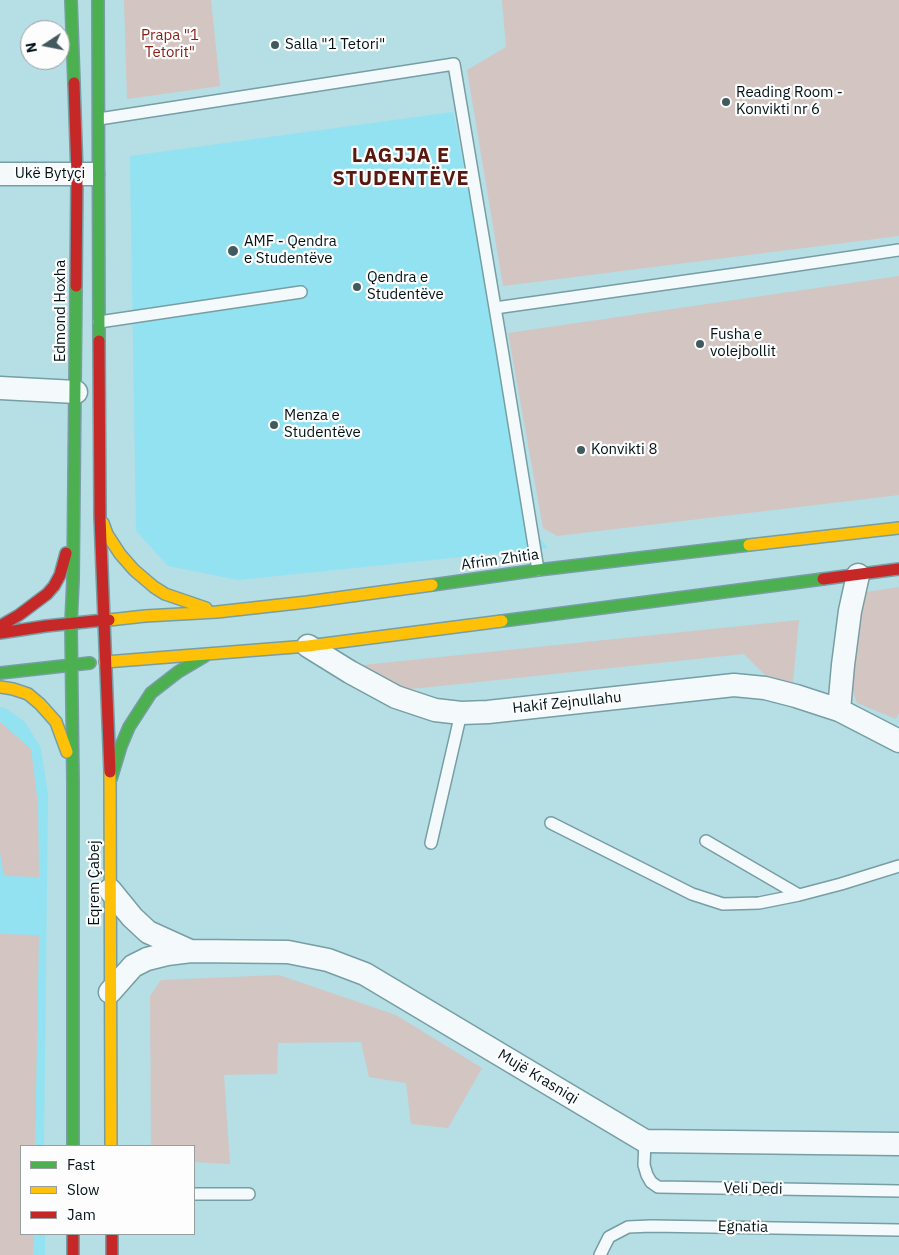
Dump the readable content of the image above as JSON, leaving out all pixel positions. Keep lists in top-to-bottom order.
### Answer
{
  "streets": {
    "main road": ["Edmond Hoxha", "Afrim Zhitia", "Eqrem Çabej"],
    "street": ["Ukë Bytyçi", "Hakif Zejnullahu", "Mujë Krasniqi"],
    "lane": ["Veli Dedi", "Egnatia"]
  },
  "crossings": [
    ["Ukë Bytyçi", "Edmond Hoxha"],
    ["Edmond Hoxha", "Afrim Zhitia"],
    ["Edmond Hoxha", "Eqrem Çabej"],
    ["Afrim Zhitia", "Eqrem Çabej"],
    ["Eqrem Çabej", "Mujë Krasniqi"],
    ["Mujë Krasniqi", "Veli Dedi"]
  ],
  "districts": ["LAGJJA E STUDENTËVE"],
  "parks": ["Prapa \"1 Tetorit\""],
  "places": [
    "Salla \"1 Tetori\"",
    "Reading Room - Konvikti nr 6",
    "AMF - Qendra e Studentëve",
    "Qendra e Studentëve",
    "Fusha e volejbollit",
    "Menza e Studentëve",
    "Konvikti 8"
  ],
  "legend": ["Fast", "Slow", "Jam"],
  "north": "left"
}
